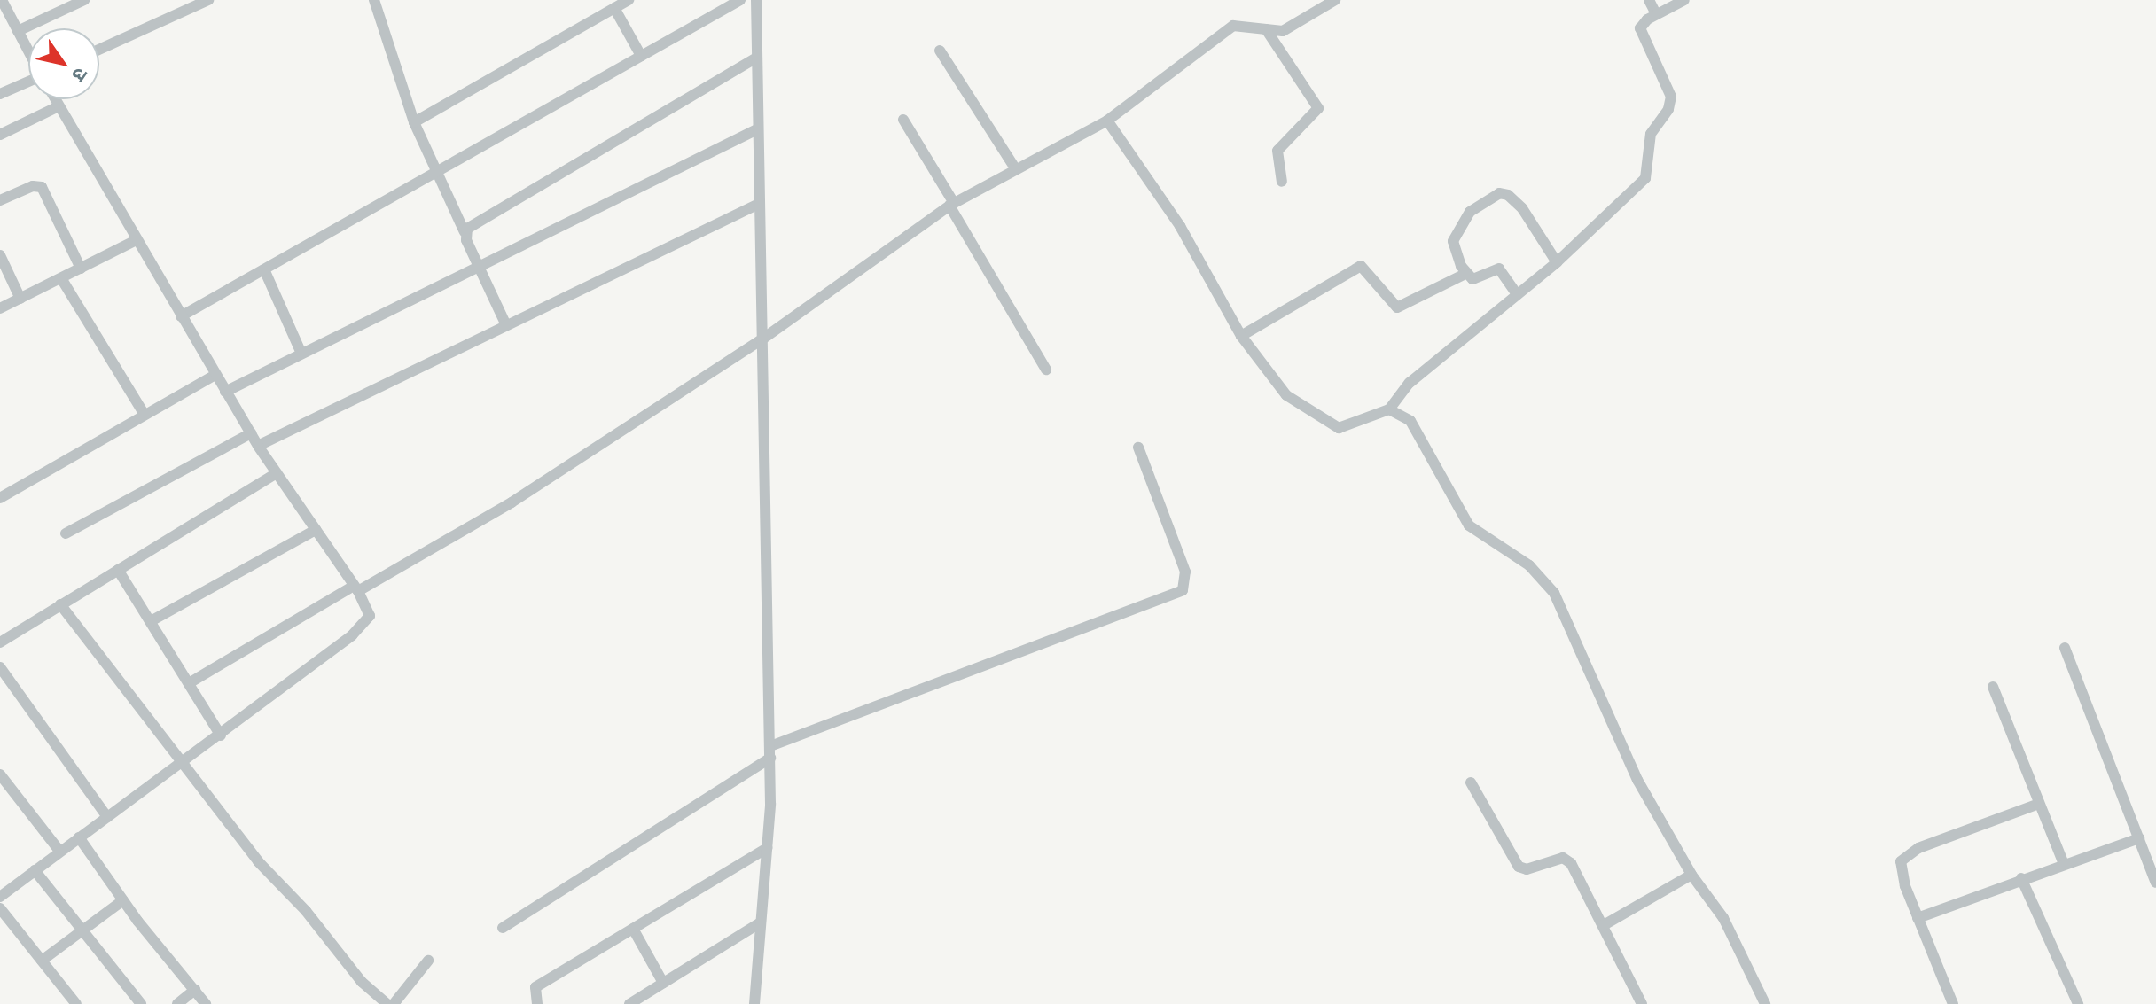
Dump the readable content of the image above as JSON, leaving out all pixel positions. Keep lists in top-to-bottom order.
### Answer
{
  "north": "bottom right"
}
